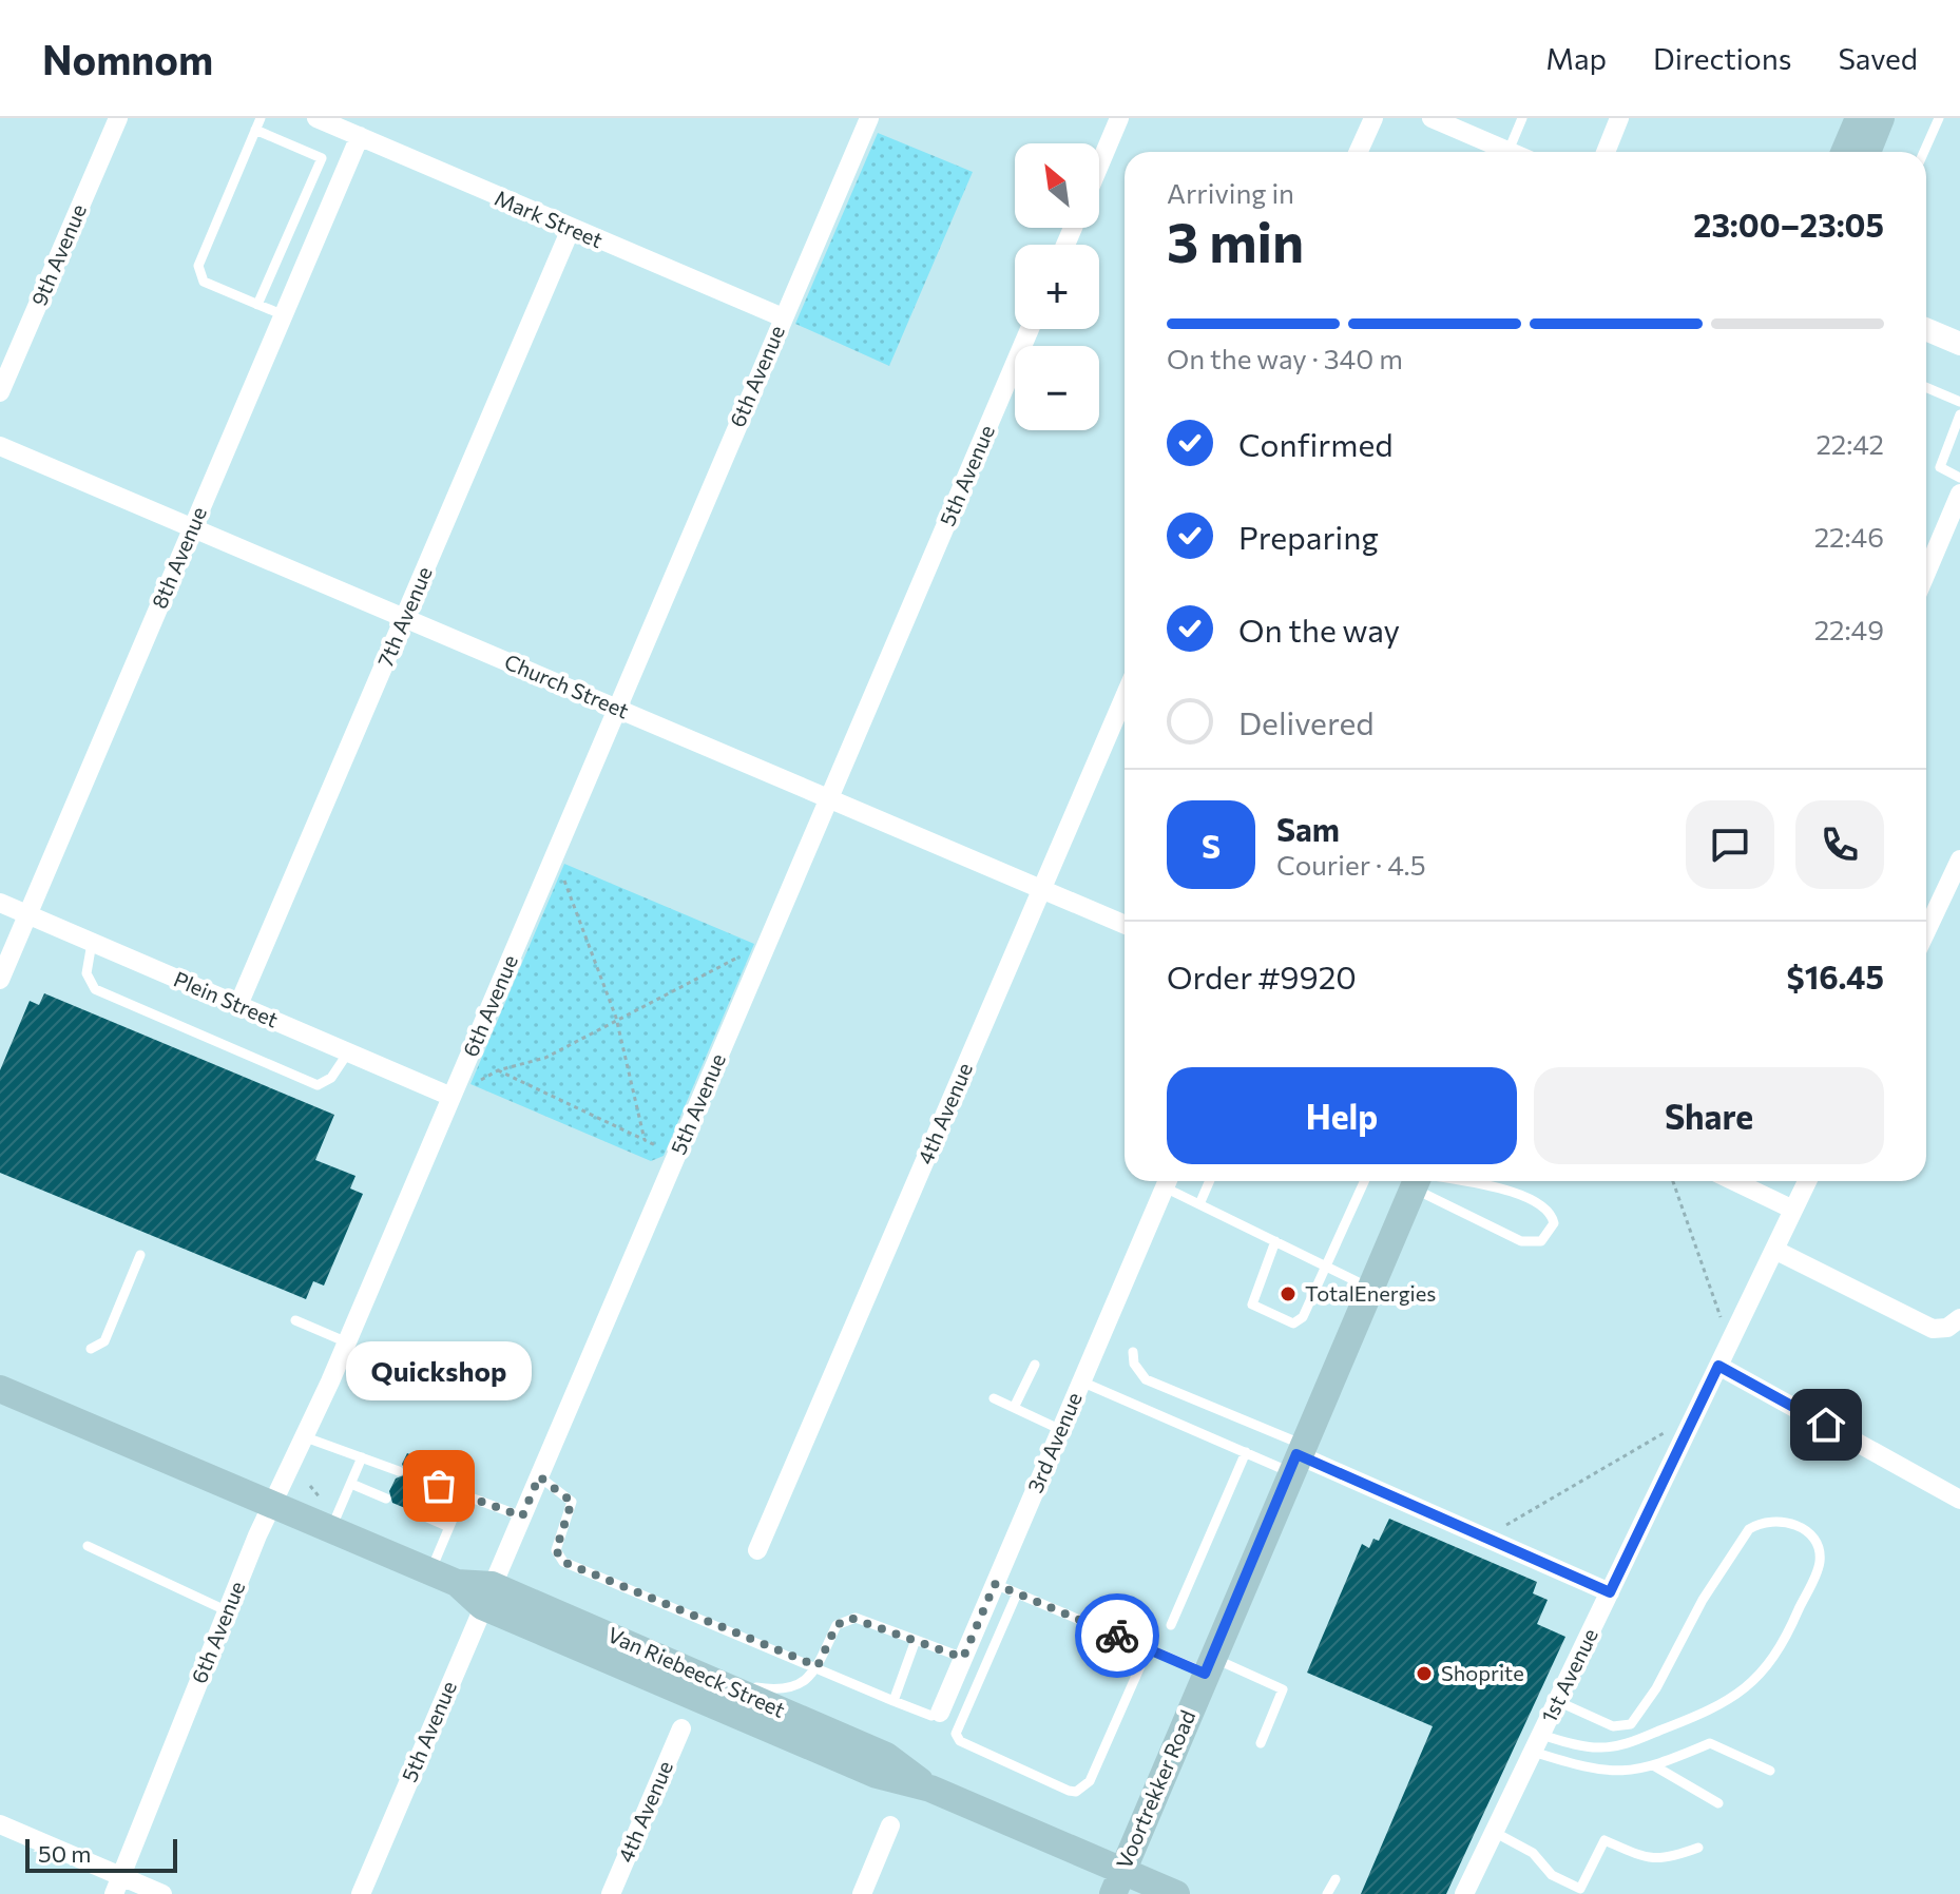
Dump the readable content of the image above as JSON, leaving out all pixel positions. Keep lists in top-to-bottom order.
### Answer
{
  "streets": {
    "main road": ["Van Riebeeck Street", "Voortrekker Road"],
    "street": [
      "Mark Street",
      "9th Avenue",
      "6th Avenue",
      "5th Avenue",
      "8th Avenue",
      "7th Avenue",
      "Church Street",
      "Plein Street",
      "4th Avenue",
      "3rd Avenue",
      "1st Avenue"
    ]
  },
  "crossings": [
    ["Mark Street", "6th Avenue"],
    ["Mark Street", "8th Avenue"],
    ["Mark Street", "7th Avenue"],
    ["6th Avenue", "Church Street"],
    ["6th Avenue", "Plein Street"],
    ["6th Avenue", "Van Riebeeck Street"],
    ["5th Avenue", "Church Street"],
    ["5th Avenue", "Van Riebeeck Street"],
    ["8th Avenue", "Church Street"],
    ["8th Avenue", "Plein Street"],
    ["7th Avenue", "Church Street"],
    ["7th Avenue", "Plein Street"],
    ["Church Street", "4th Avenue"],
    ["Van Riebeeck Street", "Voortrekker Road"]
  ],
  "places": ["TotalEnergies", "Quickshop", "Shoprite"],
  "scale_bar": "50 m",
  "north": "top left",
  "page": {
    "header": "Nomnom",
    "nav": ["Map", "Directions", "Saved"],
    "map_buttons": ["+", "−"],
    "heading": ["3 min", "Arriving in", "23:00–23:05"],
    "panel": [
      "Sam",
      "Courier · 4.5",
      "Order #9920",
      "$16.45"
    ],
    "bar": "On the way · 340 m",
    "list": [
      ["Confirmed", "22:42"],
      ["Preparing", "22:46"],
      ["On the way", "22:49"],
      "Delivered"
    ],
    "round": "S",
    "buttons": ["Help", "Share"],
    "bubble": "Quickshop",
    "scale": "50 m"
  }
}
